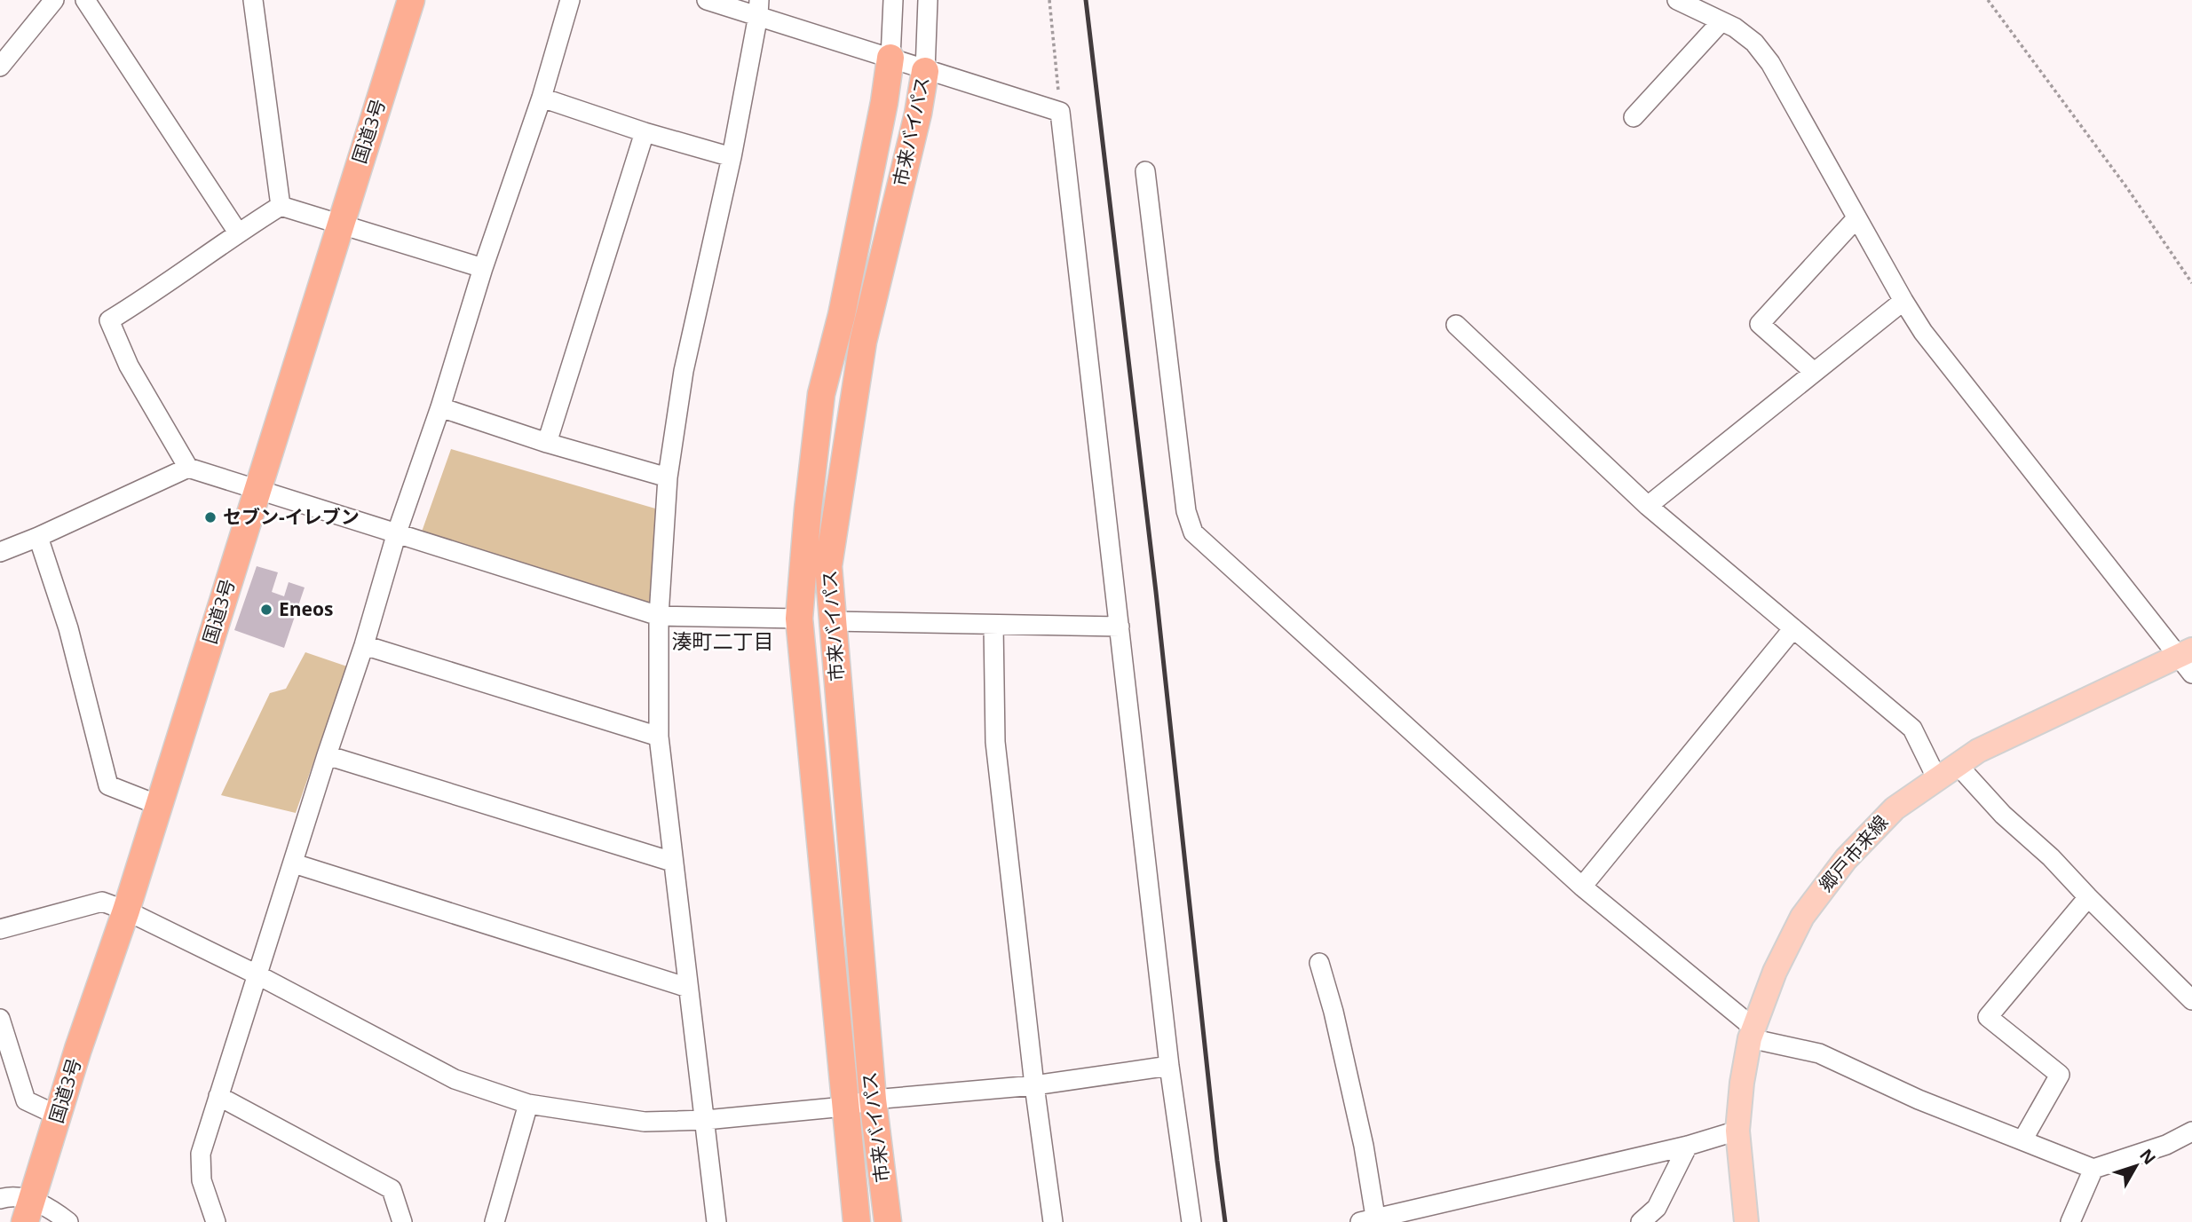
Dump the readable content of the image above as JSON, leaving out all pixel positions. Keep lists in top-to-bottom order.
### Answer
{
  "streets": {
    "highway": ["国道3号", "市来バイパス"],
    "main road": ["郷戸市来線"]
  },
  "districts": ["湊町二丁目"],
  "places": ["セブン-イレブン", "Eneos"],
  "north": "top right"
}
